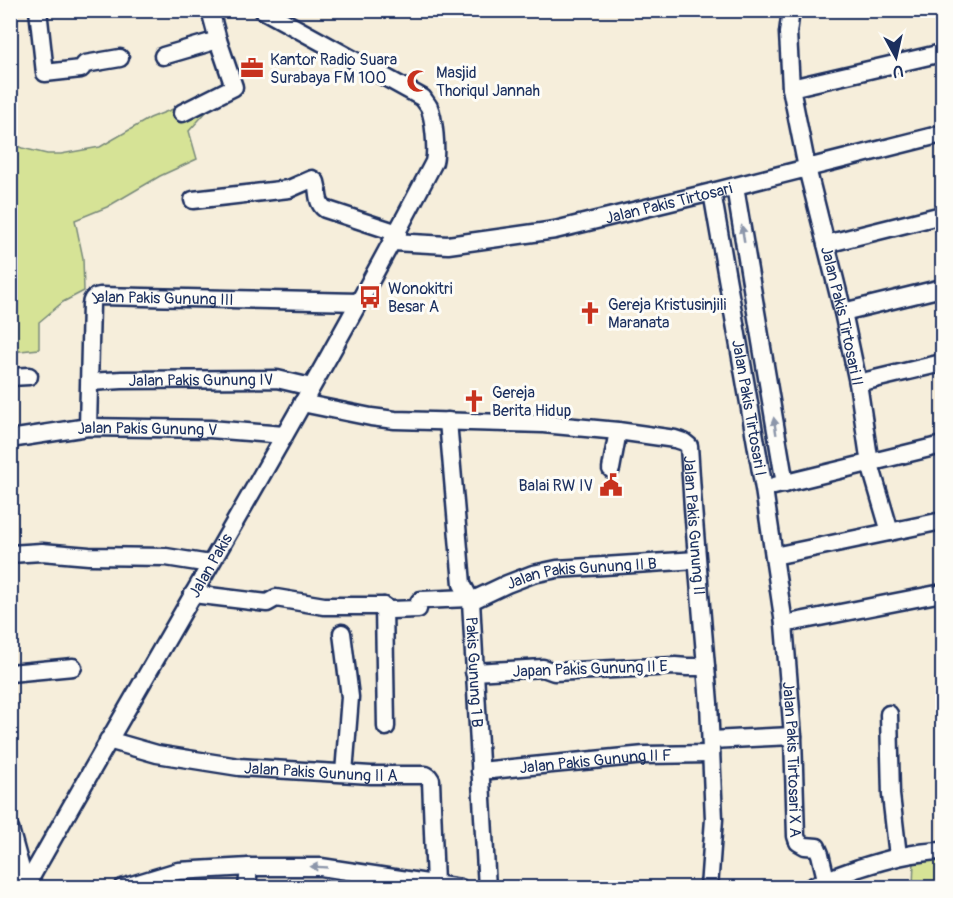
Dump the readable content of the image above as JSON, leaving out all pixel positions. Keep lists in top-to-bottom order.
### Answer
{
  "streets": {
    "street": [
      "Jalan Pakis Tirtosari",
      "Jalan Pakis Gunung III",
      "Jalan Pakis Tirtosari II",
      "Jalan Pakis Gunung IV",
      "Jalan Pakis Tirtosari I",
      "Jalan Pakis Gunung V",
      "Jalan Pakis Gunung II",
      "Jalan Pakis",
      "Jalan Pakis Gunung II B",
      "Japan Pakis Gunung II E",
      "Pakis Gunung 1 B",
      "Jalan Pakis Tirtosari X A",
      "Jalan Pakis Gunung II F",
      "Jalan Pakis Gunung II A"
    ]
  },
  "crossings": [
    ["Jalan Pakis Tirtosari", "Jalan Pakis Tirtosari II"],
    ["Jalan Pakis Tirtosari", "Jalan Pakis Tirtosari I"],
    ["Jalan Pakis Tirtosari", "Jalan Pakis"],
    ["Jalan Pakis Gunung III", "Jalan Pakis Gunung IV"],
    ["Jalan Pakis Gunung III", "Jalan Pakis Gunung V"],
    ["Jalan Pakis Gunung III", "Jalan Pakis"],
    ["Jalan Pakis Gunung IV", "Jalan Pakis"],
    ["Jalan Pakis Tirtosari I", "Jalan Pakis Tirtosari X A"],
    ["Jalan Pakis Gunung V", "Jalan Pakis"],
    ["Jalan Pakis Gunung II", "Jalan Pakis"],
    ["Jalan Pakis Gunung II", "Jalan Pakis Gunung II B"],
    ["Jalan Pakis Gunung II", "Japan Pakis Gunung II E"],
    ["Jalan Pakis Gunung II", "Pakis Gunung 1 B"],
    ["Jalan Pakis Gunung II", "Jalan Pakis Gunung II F"],
    ["Jalan Pakis", "Jalan Pakis Gunung II A"],
    ["Jalan Pakis Gunung II B", "Pakis Gunung 1 B"],
    ["Japan Pakis Gunung II E", "Pakis Gunung 1 B"],
    ["Pakis Gunung 1 B", "Jalan Pakis Gunung II F"],
    ["Jalan Pakis Tirtosari X A", "Jalan Pakis Gunung II F"]
  ],
  "places": {
    "office": ["Kantor Radio Suara Surabaya FM 100"],
    "mosque": ["Masjid Thoriqul Jannah"],
    "bus stop": ["Wonokitri Besar A"],
    "church": ["Gereja Kristusinjili Maranata", "Gereja Berita Hidup"],
    "public building": ["Balai RW IV"]
  },
  "north": "bottom"
}
